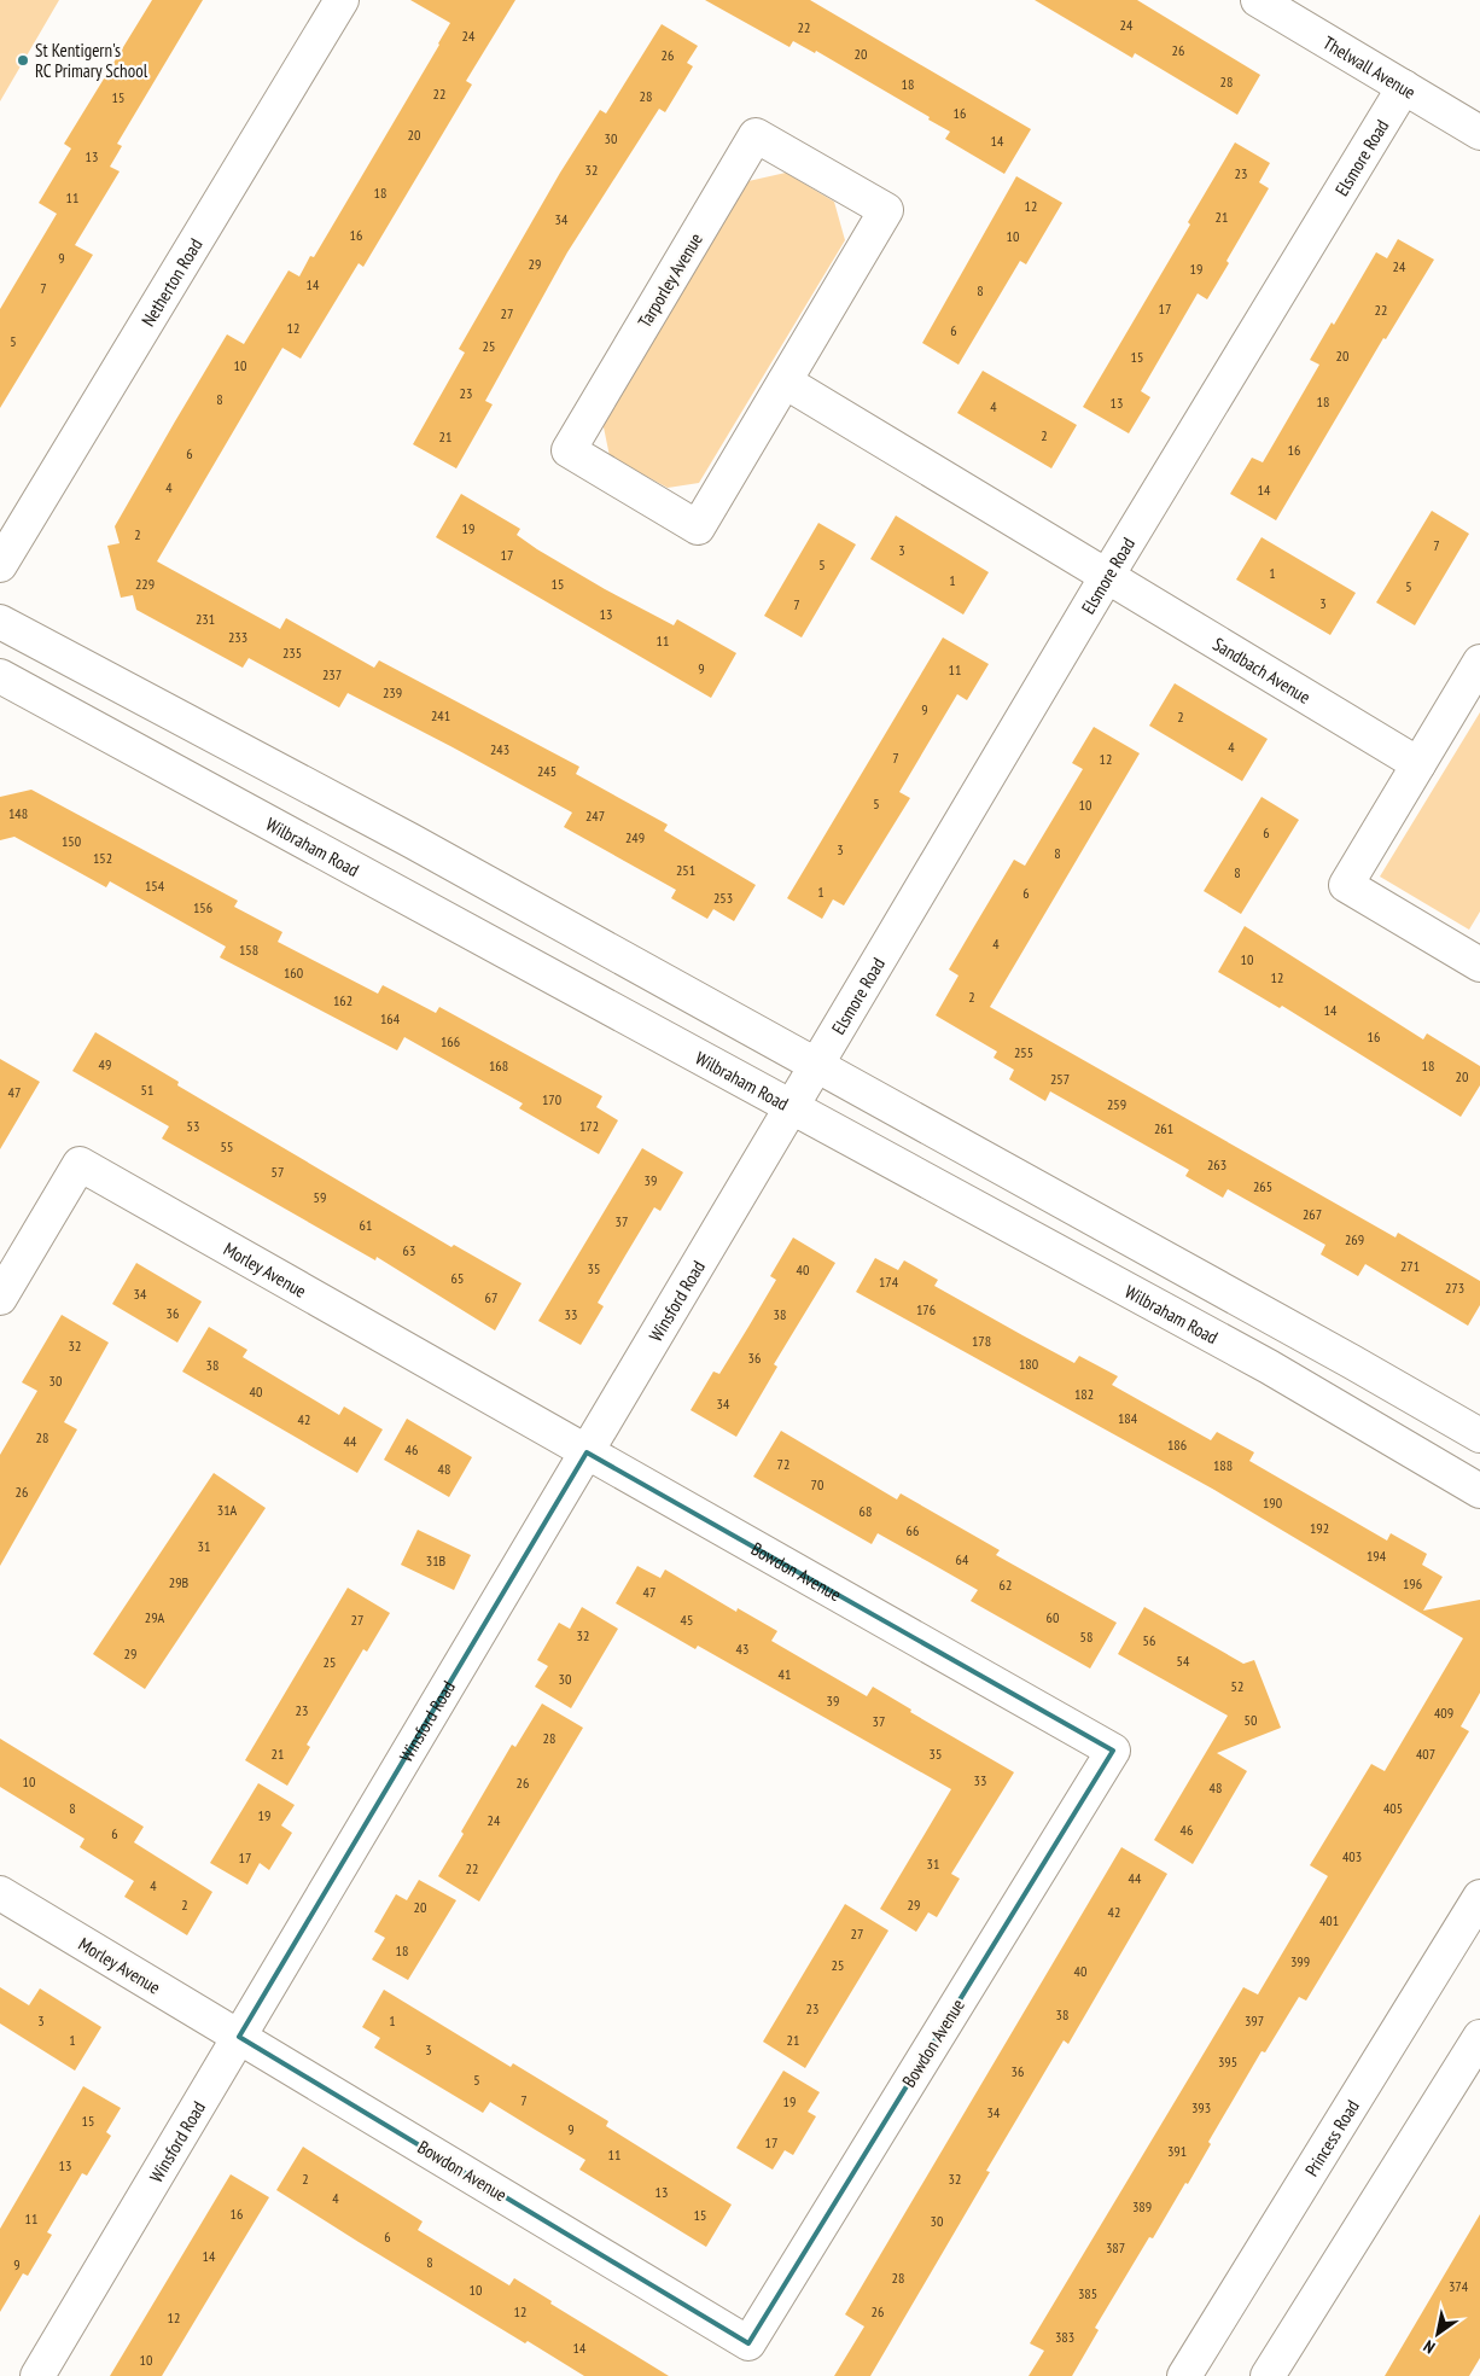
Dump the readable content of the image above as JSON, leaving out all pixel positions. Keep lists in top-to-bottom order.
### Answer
{
  "streets": {
    "main road": [
      "Thelwall Avenue",
      "Elsmore Road",
      "Tarporley Avenue",
      "Netherton Road",
      "Sandbach Avenue",
      "Wilbraham Road",
      "Morley Avenue",
      "Winsford Road",
      "Bowdon Avenue",
      "Princess Road"
    ]
  },
  "crossings": [
    ["Thelwall Avenue", "Elsmore Road"],
    ["Elsmore Road", "Sandbach Avenue"],
    ["Elsmore Road", "Winsford Road"],
    ["Wilbraham Road", "Winsford Road"],
    ["Morley Avenue", "Winsford Road"],
    ["Morley Avenue", "Bowdon Avenue"],
    ["Winsford Road", "Bowdon Avenue"]
  ],
  "places": ["St Kentigern's RC Primary School"],
  "house_numbers": [
    "24",
    "22",
    "24",
    "26",
    "20",
    "26",
    "28",
    "18",
    "22",
    "28",
    "15",
    "16",
    "20",
    "30",
    "14",
    "13",
    "32",
    "23",
    "18",
    "11",
    "12",
    "21",
    "34",
    "16",
    "10",
    "9",
    "29",
    "24",
    "19",
    "14",
    "7",
    "8",
    "17",
    "22",
    "27",
    "12",
    "6",
    "5",
    "25",
    "20",
    "15",
    "10",
    "23",
    "8",
    "18",
    "13",
    "4",
    "2",
    "21",
    "16",
    "6",
    "4",
    "14",
    "19",
    "2",
    "7",
    "3",
    "17",
    "5",
    "1",
    "1",
    "229",
    "15",
    "5",
    "3",
    "7",
    "13",
    "231",
    "233",
    "11",
    "235",
    "9",
    "11",
    "237",
    "239",
    "9",
    "241",
    "2",
    "4",
    "243",
    "7",
    "12",
    "245",
    "5",
    "10",
    "148",
    "247",
    "6",
    "249",
    "150",
    "3",
    "8",
    "152",
    "251",
    "8",
    "154",
    "1",
    "6",
    "253",
    "156",
    "4",
    "158",
    "10",
    "160",
    "12",
    "2",
    "162",
    "14",
    "164",
    "16",
    "166",
    "255",
    "49",
    "168",
    "18",
    "20",
    "257",
    "51",
    "47",
    "170",
    "259",
    "53",
    "172",
    "261",
    "55",
    "263",
    "57",
    "39",
    "265",
    "59",
    "267",
    "37",
    "61",
    "269",
    "63",
    "271",
    "35",
    "40",
    "65",
    "174",
    "273",
    "34",
    "67",
    "176",
    "36",
    "33",
    "38",
    "178",
    "32",
    "36",
    "180",
    "38",
    "30",
    "40",
    "182",
    "34",
    "184",
    "42",
    "28",
    "44",
    "186",
    "46",
    "72",
    "188",
    "48",
    "70",
    "26",
    "190",
    "31A",
    "68",
    "192",
    "66",
    "31",
    "194",
    "64",
    "31B",
    "29B",
    "196",
    "62",
    "47",
    "29A",
    "60",
    "27",
    "45",
    "32",
    "58",
    "56",
    "43",
    "29",
    "54",
    "25",
    "41",
    "30",
    "52",
    "39",
    "23",
    "409",
    "50",
    "37",
    "28",
    "21",
    "35",
    "407",
    "33",
    "10",
    "26",
    "48",
    "8",
    "405",
    "19",
    "24",
    "46",
    "6",
    "403",
    "17",
    "31",
    "22",
    "44",
    "4",
    "2",
    "29",
    "20",
    "42",
    "401",
    "27",
    "18",
    "399",
    "25",
    "40",
    "23",
    "38",
    "3",
    "1",
    "397",
    "1",
    "21",
    "3",
    "395",
    "36",
    "5",
    "7",
    "19",
    "393",
    "34",
    "15",
    "9",
    "17",
    "391",
    "11",
    "13",
    "2",
    "32",
    "13",
    "4",
    "389",
    "16",
    "15",
    "11",
    "30",
    "6",
    "387",
    "14",
    "8",
    "9",
    "28",
    "374",
    "10",
    "385",
    "12",
    "26",
    "12",
    "383",
    "14",
    "10"
  ],
  "north": "bottom left"
}
